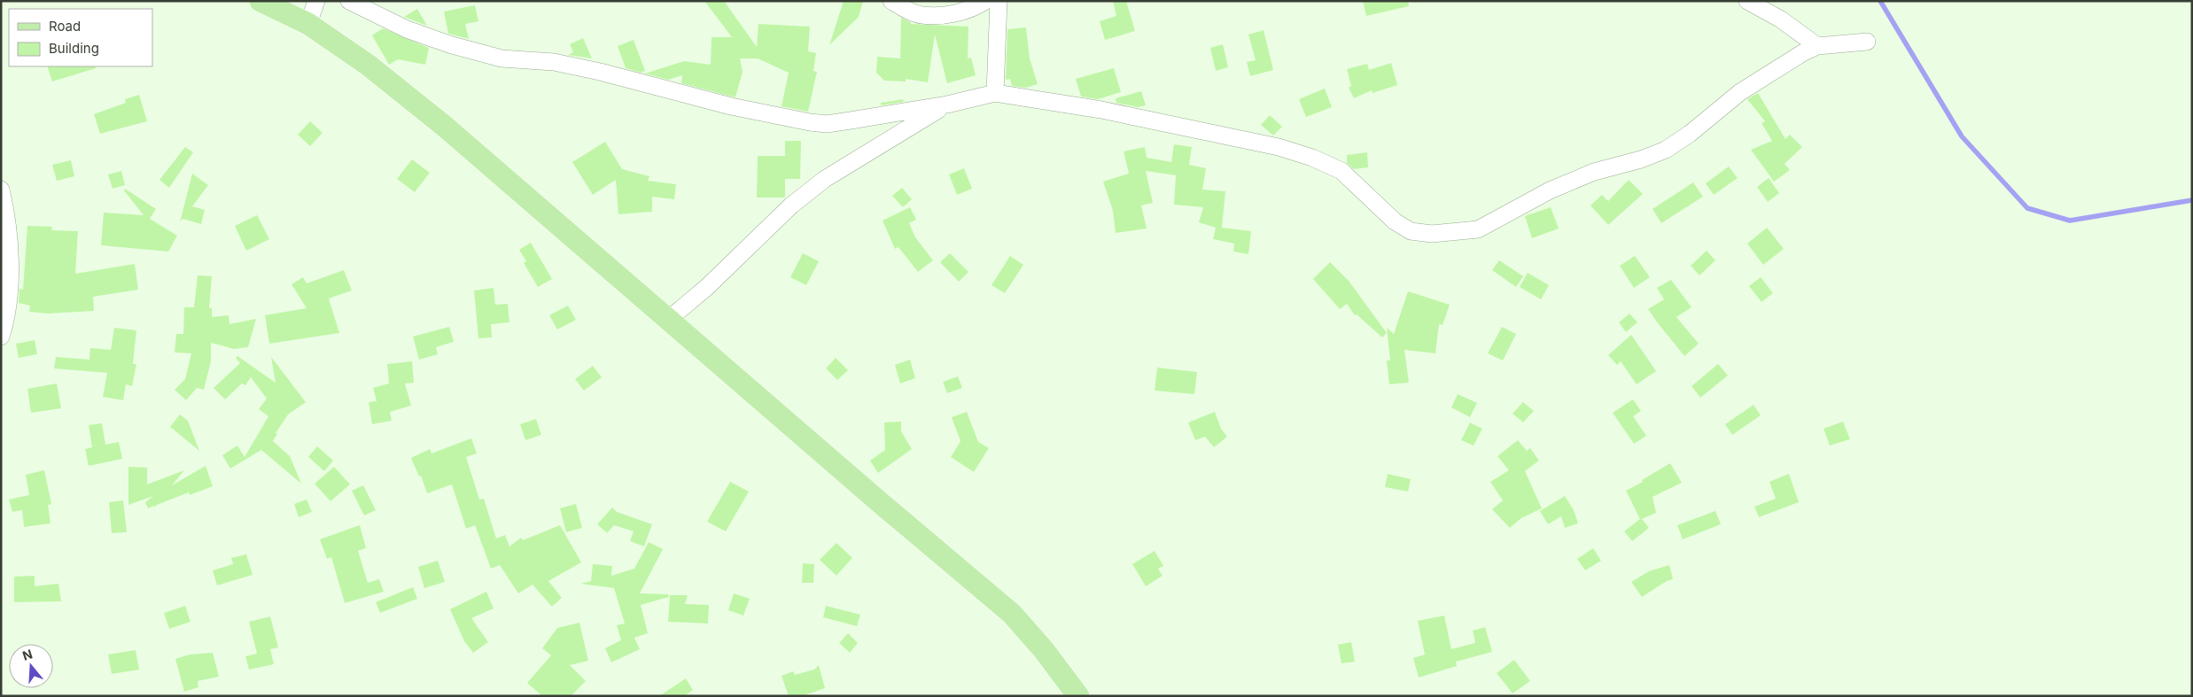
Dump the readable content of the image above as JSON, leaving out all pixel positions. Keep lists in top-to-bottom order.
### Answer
{
  "legend": ["Road", "Building"],
  "north": "top"
}
